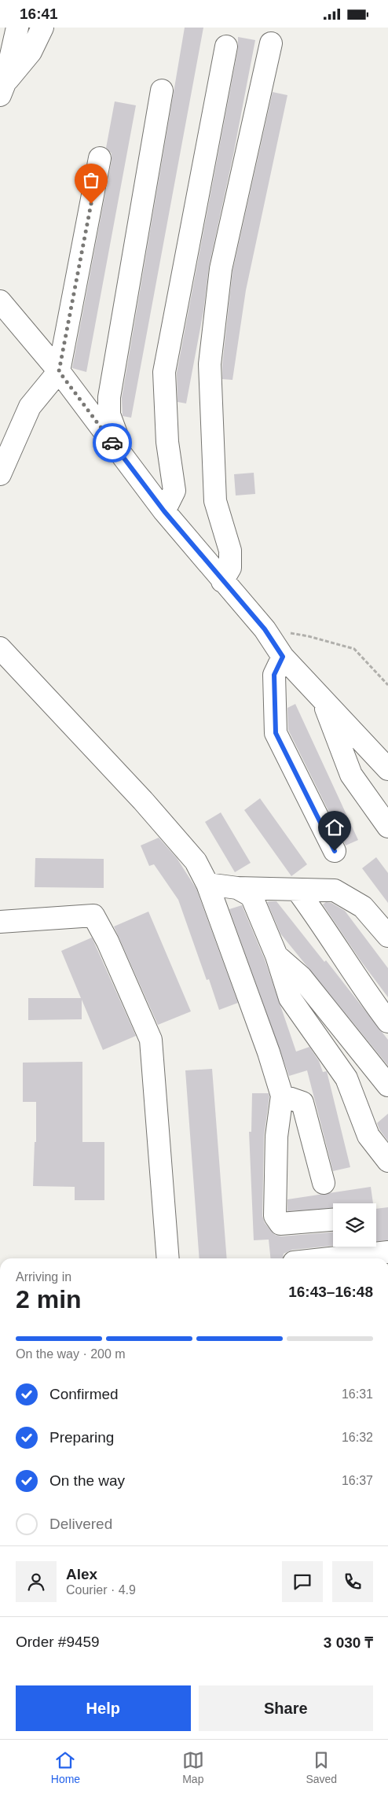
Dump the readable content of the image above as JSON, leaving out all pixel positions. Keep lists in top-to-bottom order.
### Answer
{
  "page": {
    "status": "16:41",
    "heading": ["2 min", "Arriving in", "16:43–16:48"],
    "panel": [
      "Alex",
      "Courier · 4.9",
      "Order #9459",
      "3 030 ₸"
    ],
    "bar": "On the way · 200 m",
    "list": [
      ["Confirmed", "16:31"],
      ["Preparing", "16:32"],
      ["On the way", "16:37"],
      "Delivered"
    ],
    "buttons": ["Help", "Share"],
    "tabs": ["Home", "Map", "Saved"]
  }
}
